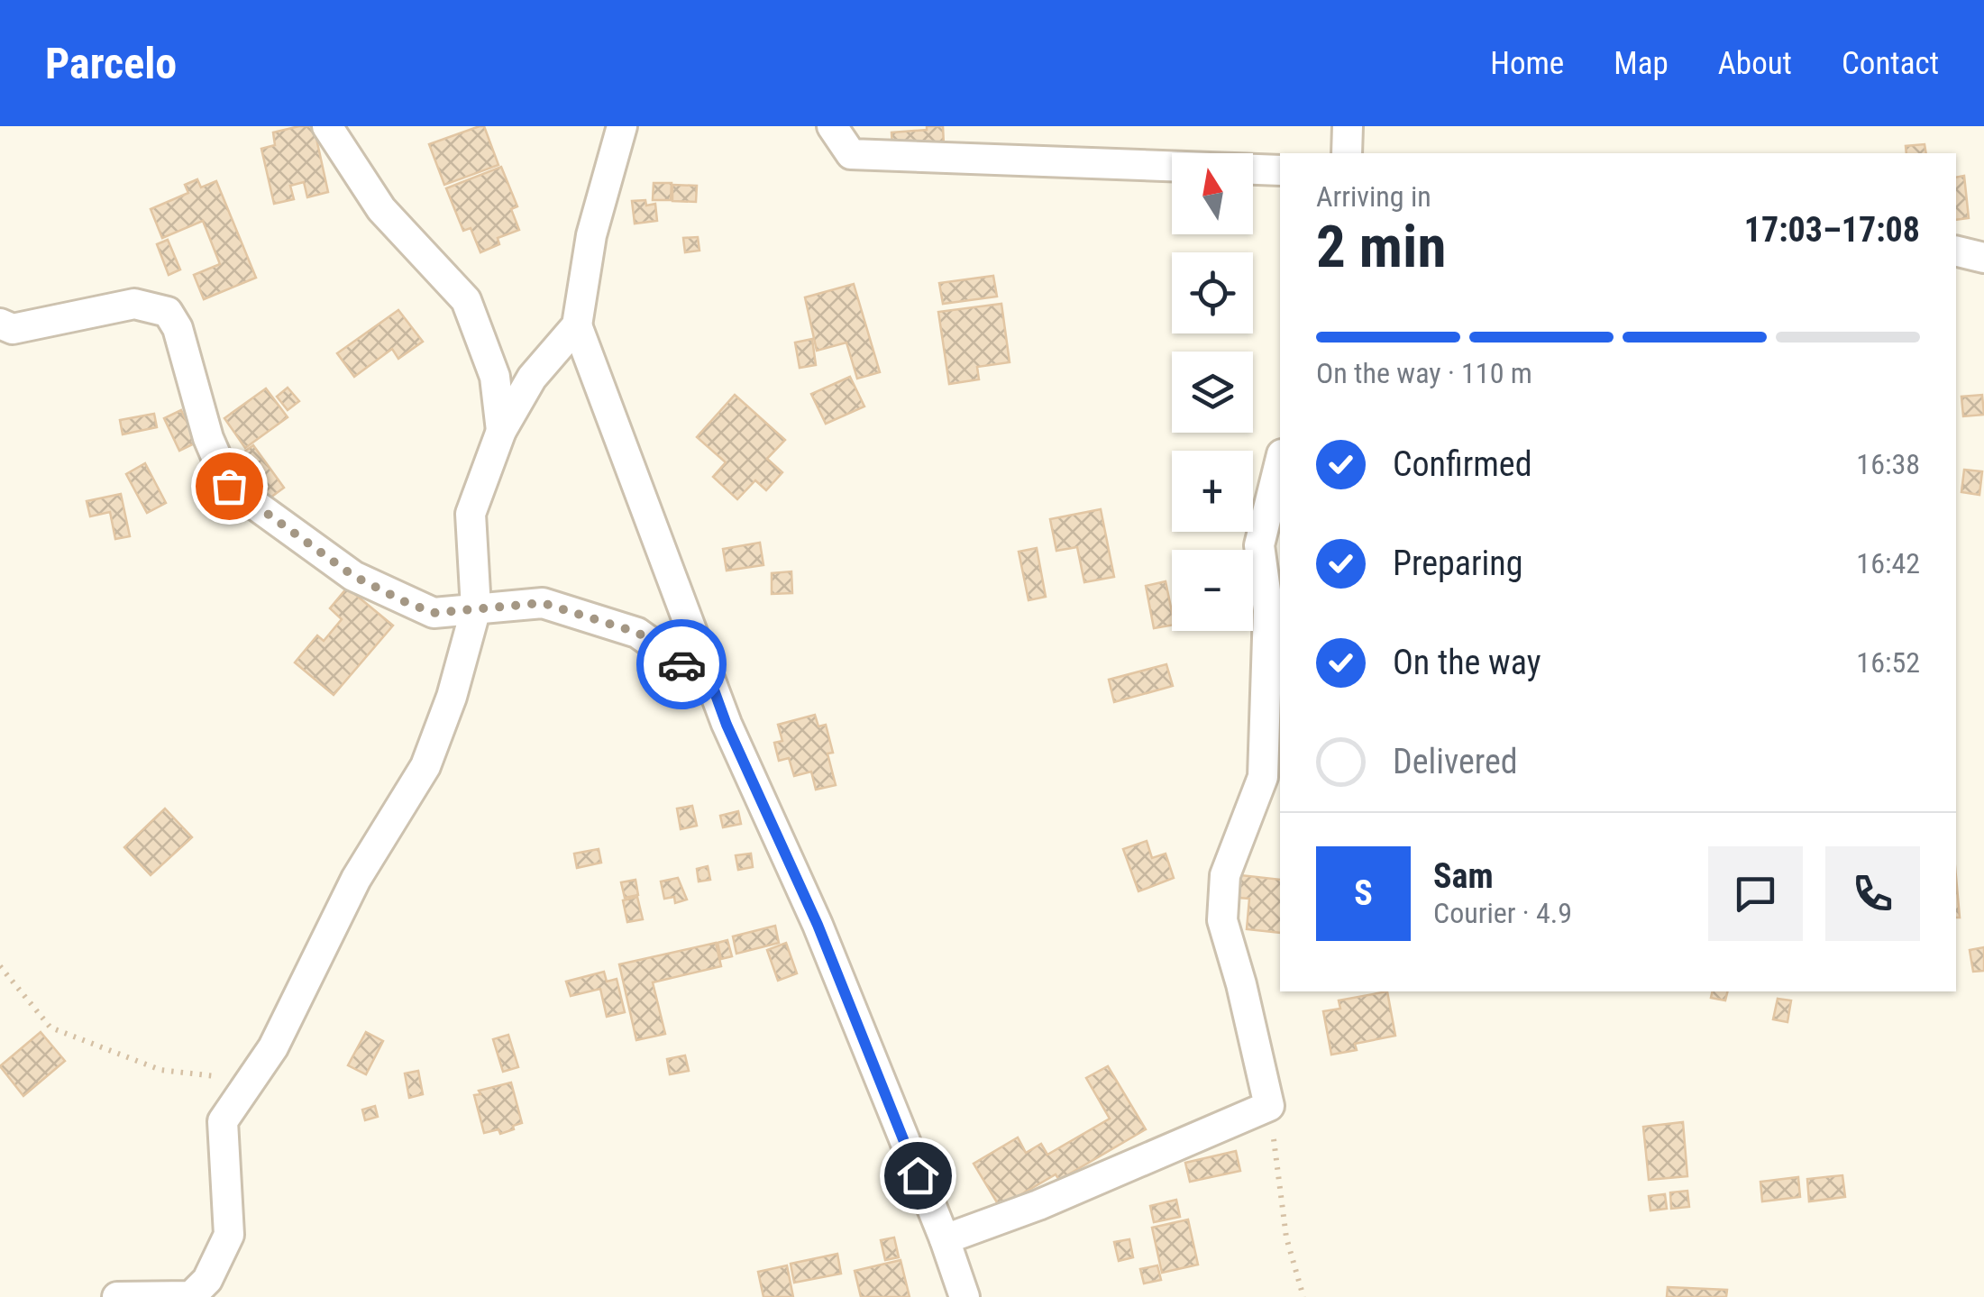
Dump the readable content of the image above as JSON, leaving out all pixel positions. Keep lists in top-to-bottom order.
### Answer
{
  "north": "top",
  "page": {
    "header": "Parcelo",
    "nav": [
      "Home",
      "Map",
      "About",
      "Contact"
    ],
    "map_buttons": ["+", "−"],
    "heading": ["2 min", "Arriving in", "17:03–17:08"],
    "panel": ["Sam", "Courier · 4.9"],
    "bar": "On the way · 110 m",
    "list": [
      ["Confirmed", "16:38"],
      ["Preparing", "16:42"],
      ["On the way", "16:52"],
      "Delivered"
    ],
    "round": "S"
  }
}
